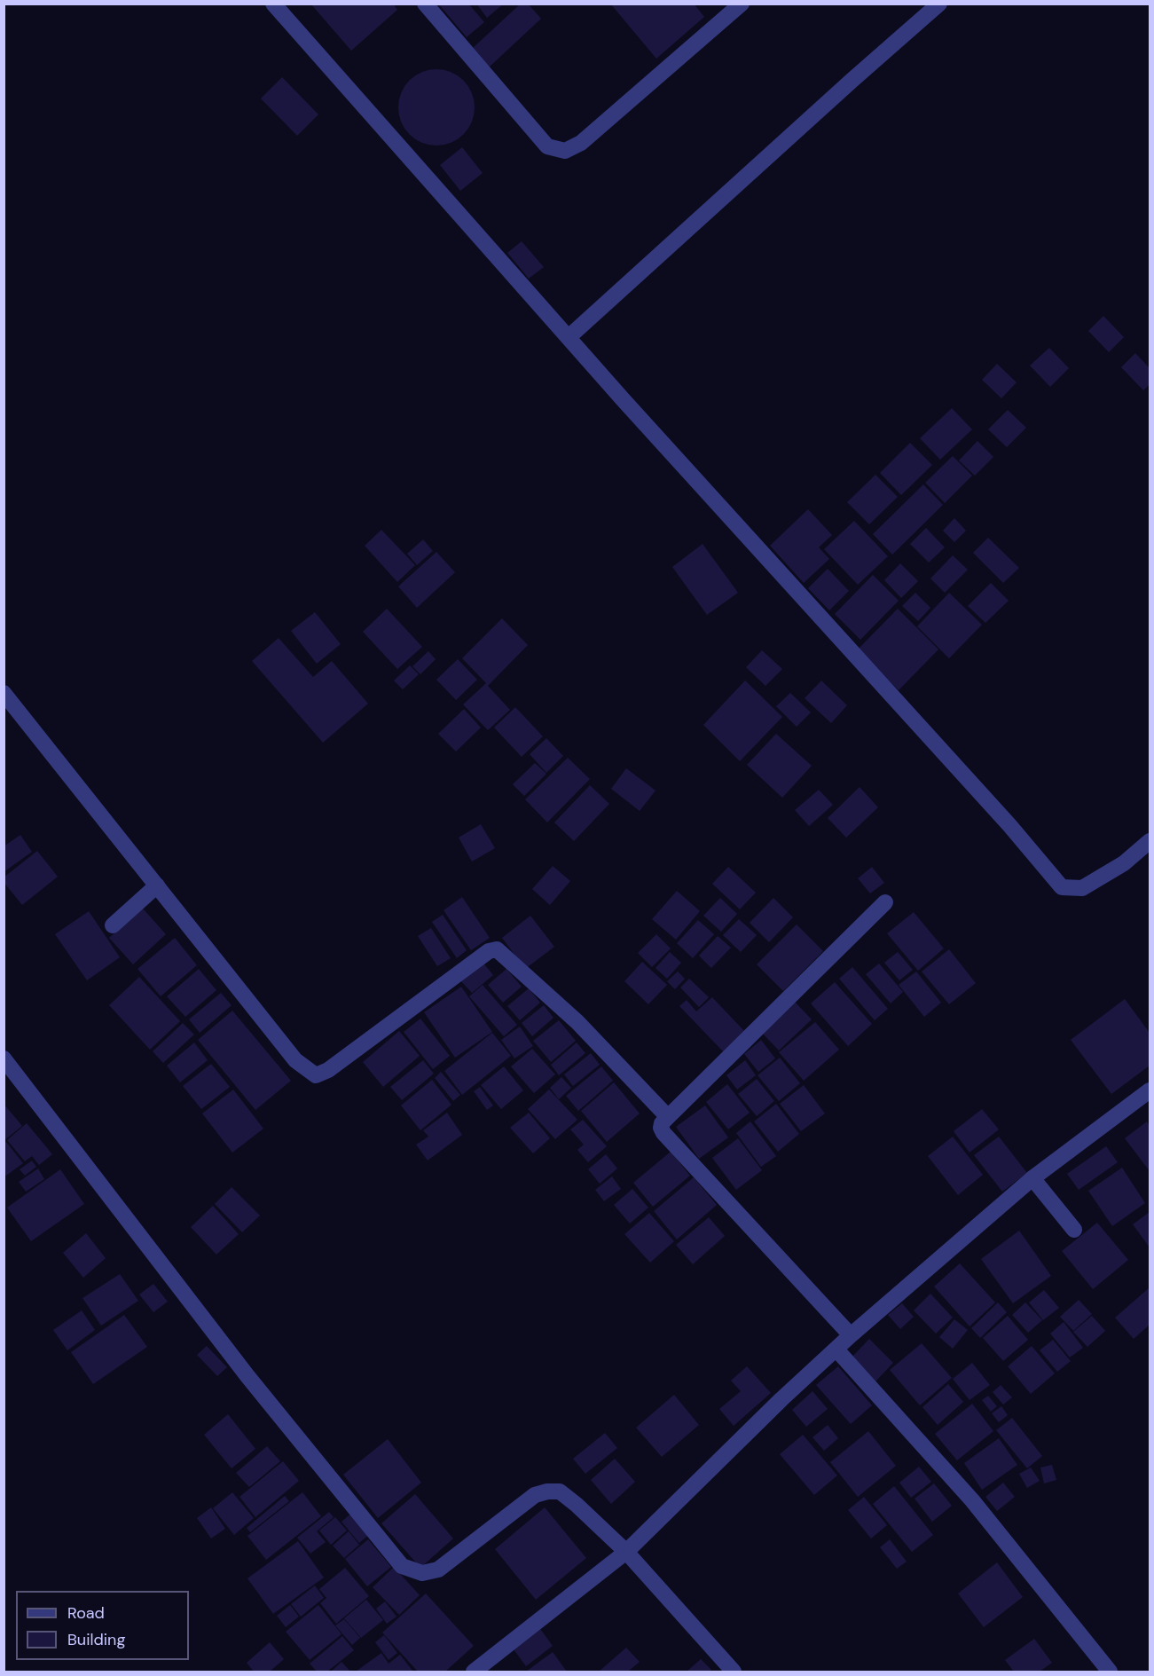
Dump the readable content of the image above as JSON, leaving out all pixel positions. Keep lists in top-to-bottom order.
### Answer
{
  "legend": ["Road", "Building"]
}
